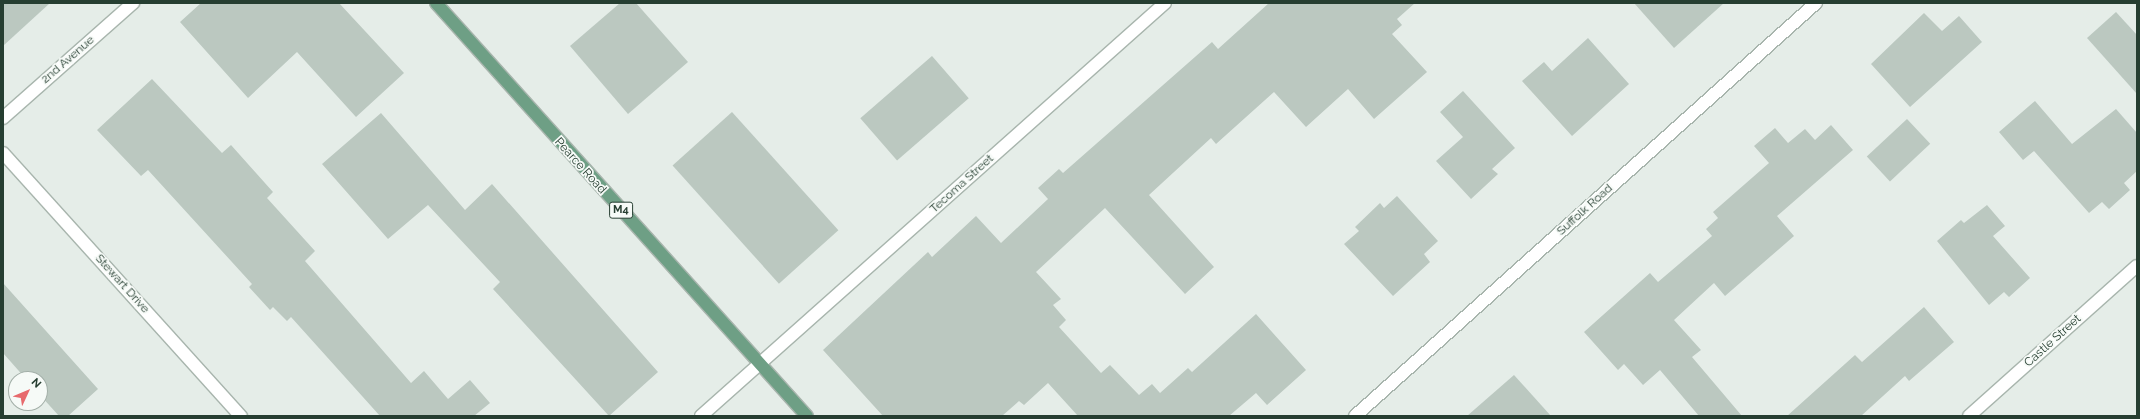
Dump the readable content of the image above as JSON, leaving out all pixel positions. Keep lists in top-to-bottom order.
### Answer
{
  "streets": {
    "main road": ["Pearce Road", "M4"],
    "street": [
      "2nd Avenue",
      "Tecoma Street",
      "Suffolk Road",
      "Stewart Drive",
      "Castle Street"
    ]
  },
  "crossings": [
    ["Pearce Road", "Tecoma Street"]
  ],
  "north": "top right"
}
